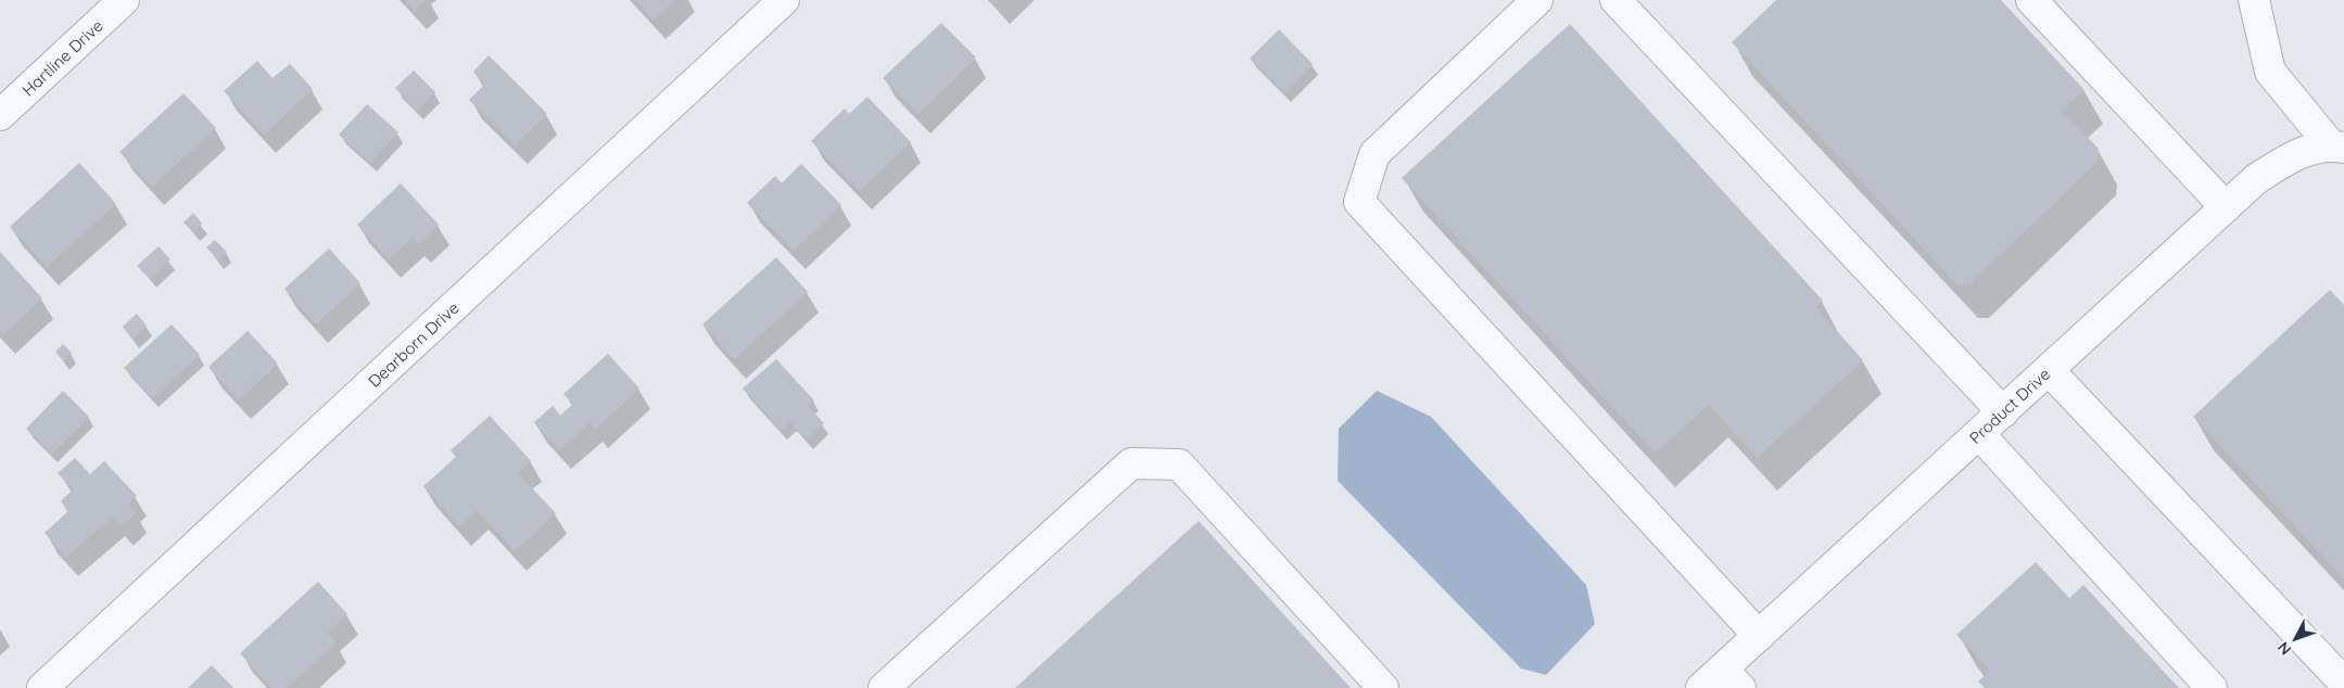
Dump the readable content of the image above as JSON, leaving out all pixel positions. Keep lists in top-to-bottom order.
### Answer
{
  "streets": {
    "street": ["Hartline Drive", "Dearborn Drive", "Product Drive"]
  },
  "north": "bottom left"
}
